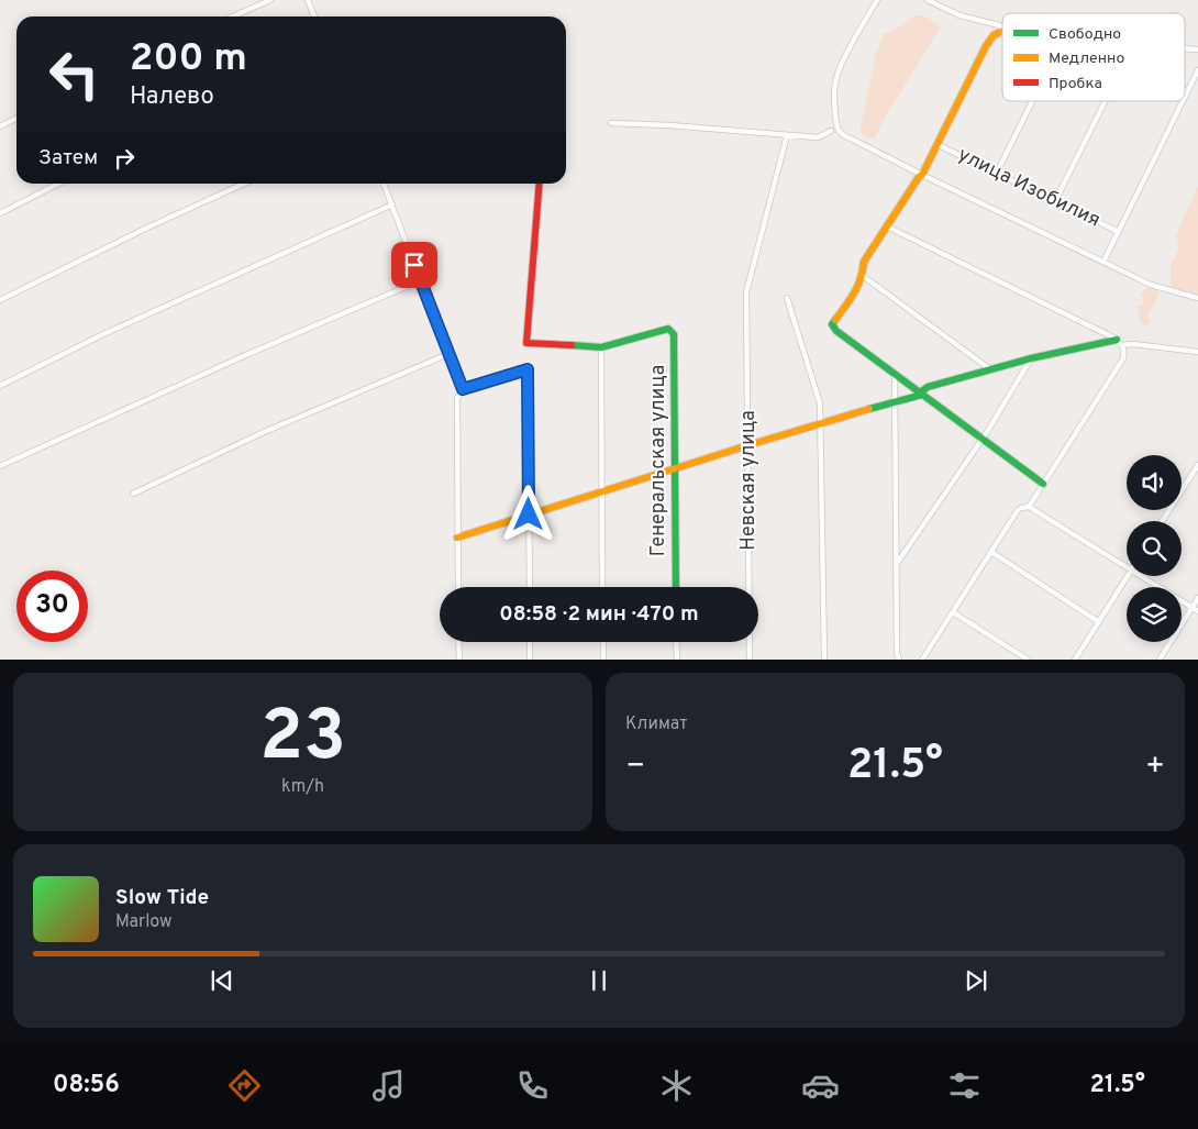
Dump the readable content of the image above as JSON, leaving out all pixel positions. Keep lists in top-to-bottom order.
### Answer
{
  "streets": {
    "street": ["улица Изобилия", "Генеральская улица", "Невская улица"]
  },
  "legend": ["Свободно", "Медленно", "Пробка"],
  "page": {
    "turn": ["200 m", "Налево"],
    "then": "Затем",
    "limit": "30",
    "trip": "08:58 · 2 мин · 470 m",
    "tile": [
      ["23", "km/h"],
      "Климат"
    ],
    "heat": ["−", "21.5°", "+"],
    "song": ["Slow Tide", "Marlow"],
    "tabs": ["08:56", "21.5°"]
  }
}
